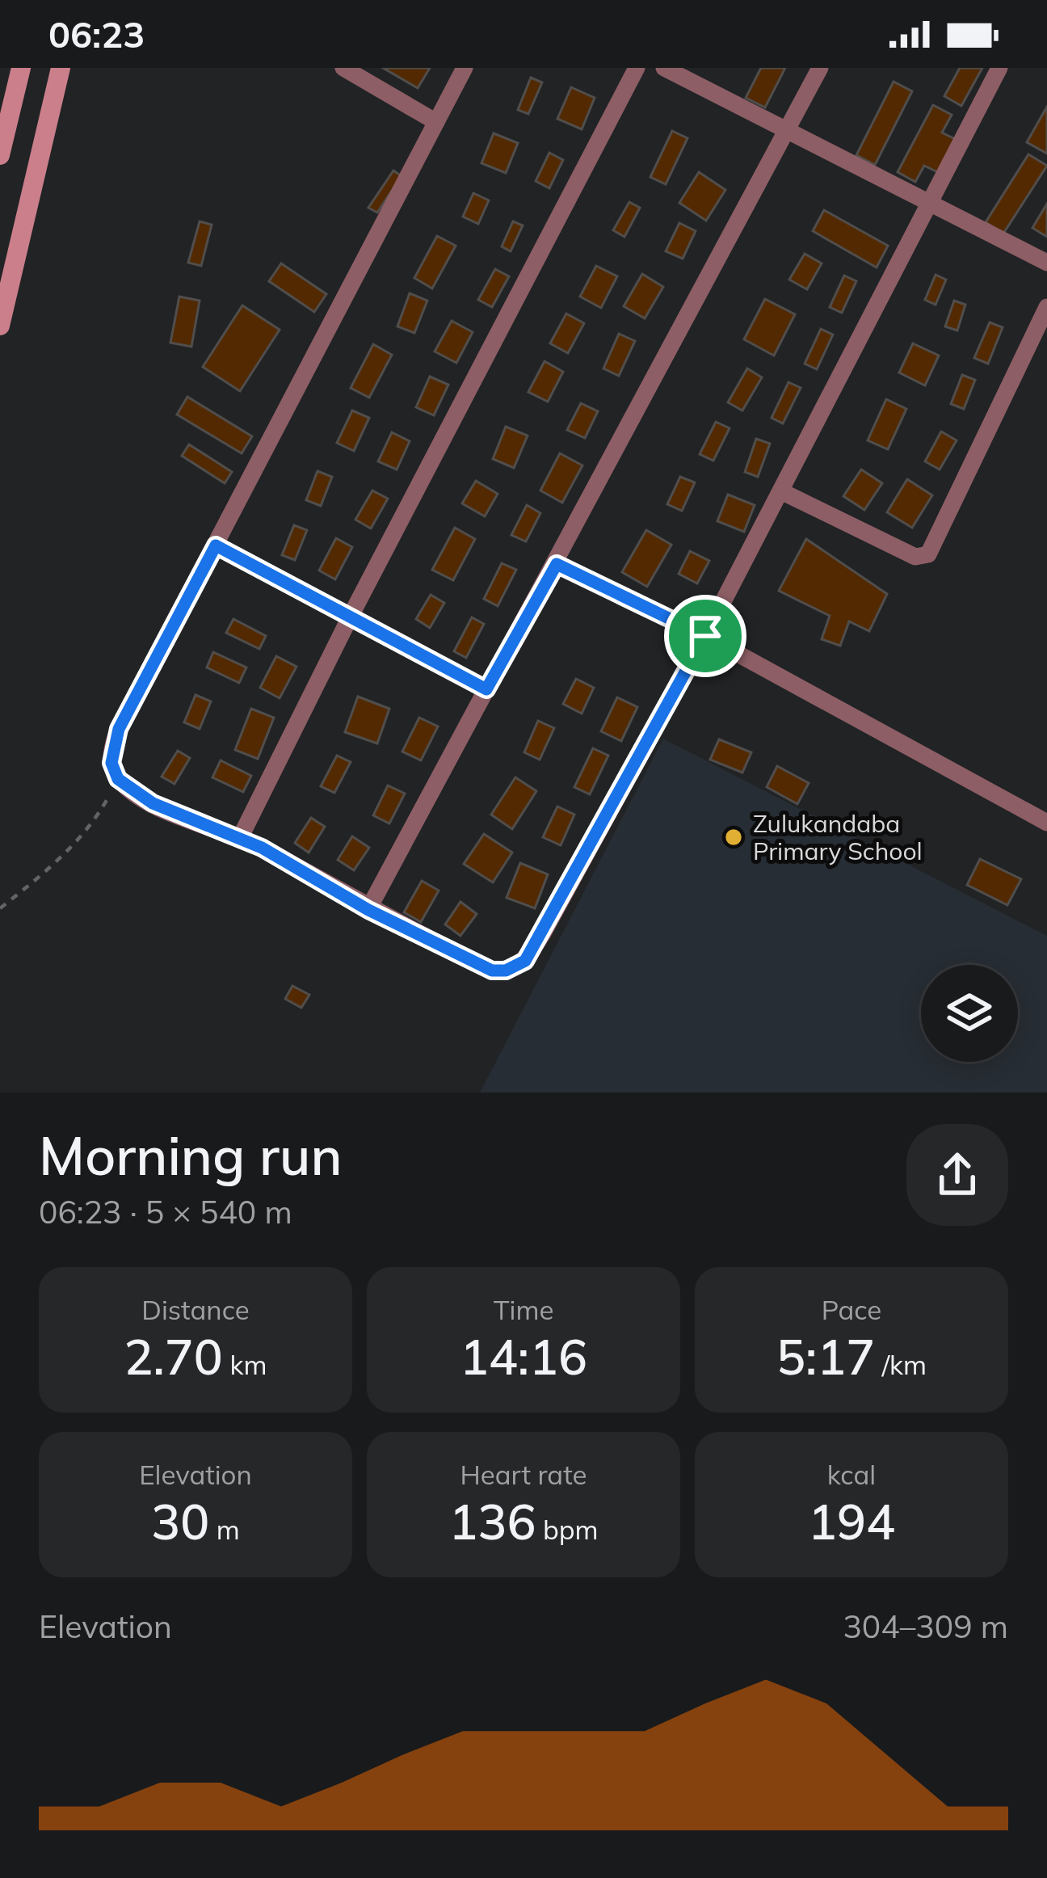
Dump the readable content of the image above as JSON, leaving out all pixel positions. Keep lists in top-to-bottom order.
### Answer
{
  "places": ["Zulukandaba Primary School"],
  "page": {
    "status": "06:23",
    "heading": ["Morning run", "06:23 · 5 × 540 m"],
    "stats": [
      ["Distance", "2.70 km"],
      ["Time", "14:16"],
      ["Pace", "5:17 /km"],
      ["Elevation", "30 m"],
      ["Heart rate", "136 bpm"],
      ["kcal", "194"]
    ],
    "chart": ["Elevation", "304–309 m"]
  }
}
